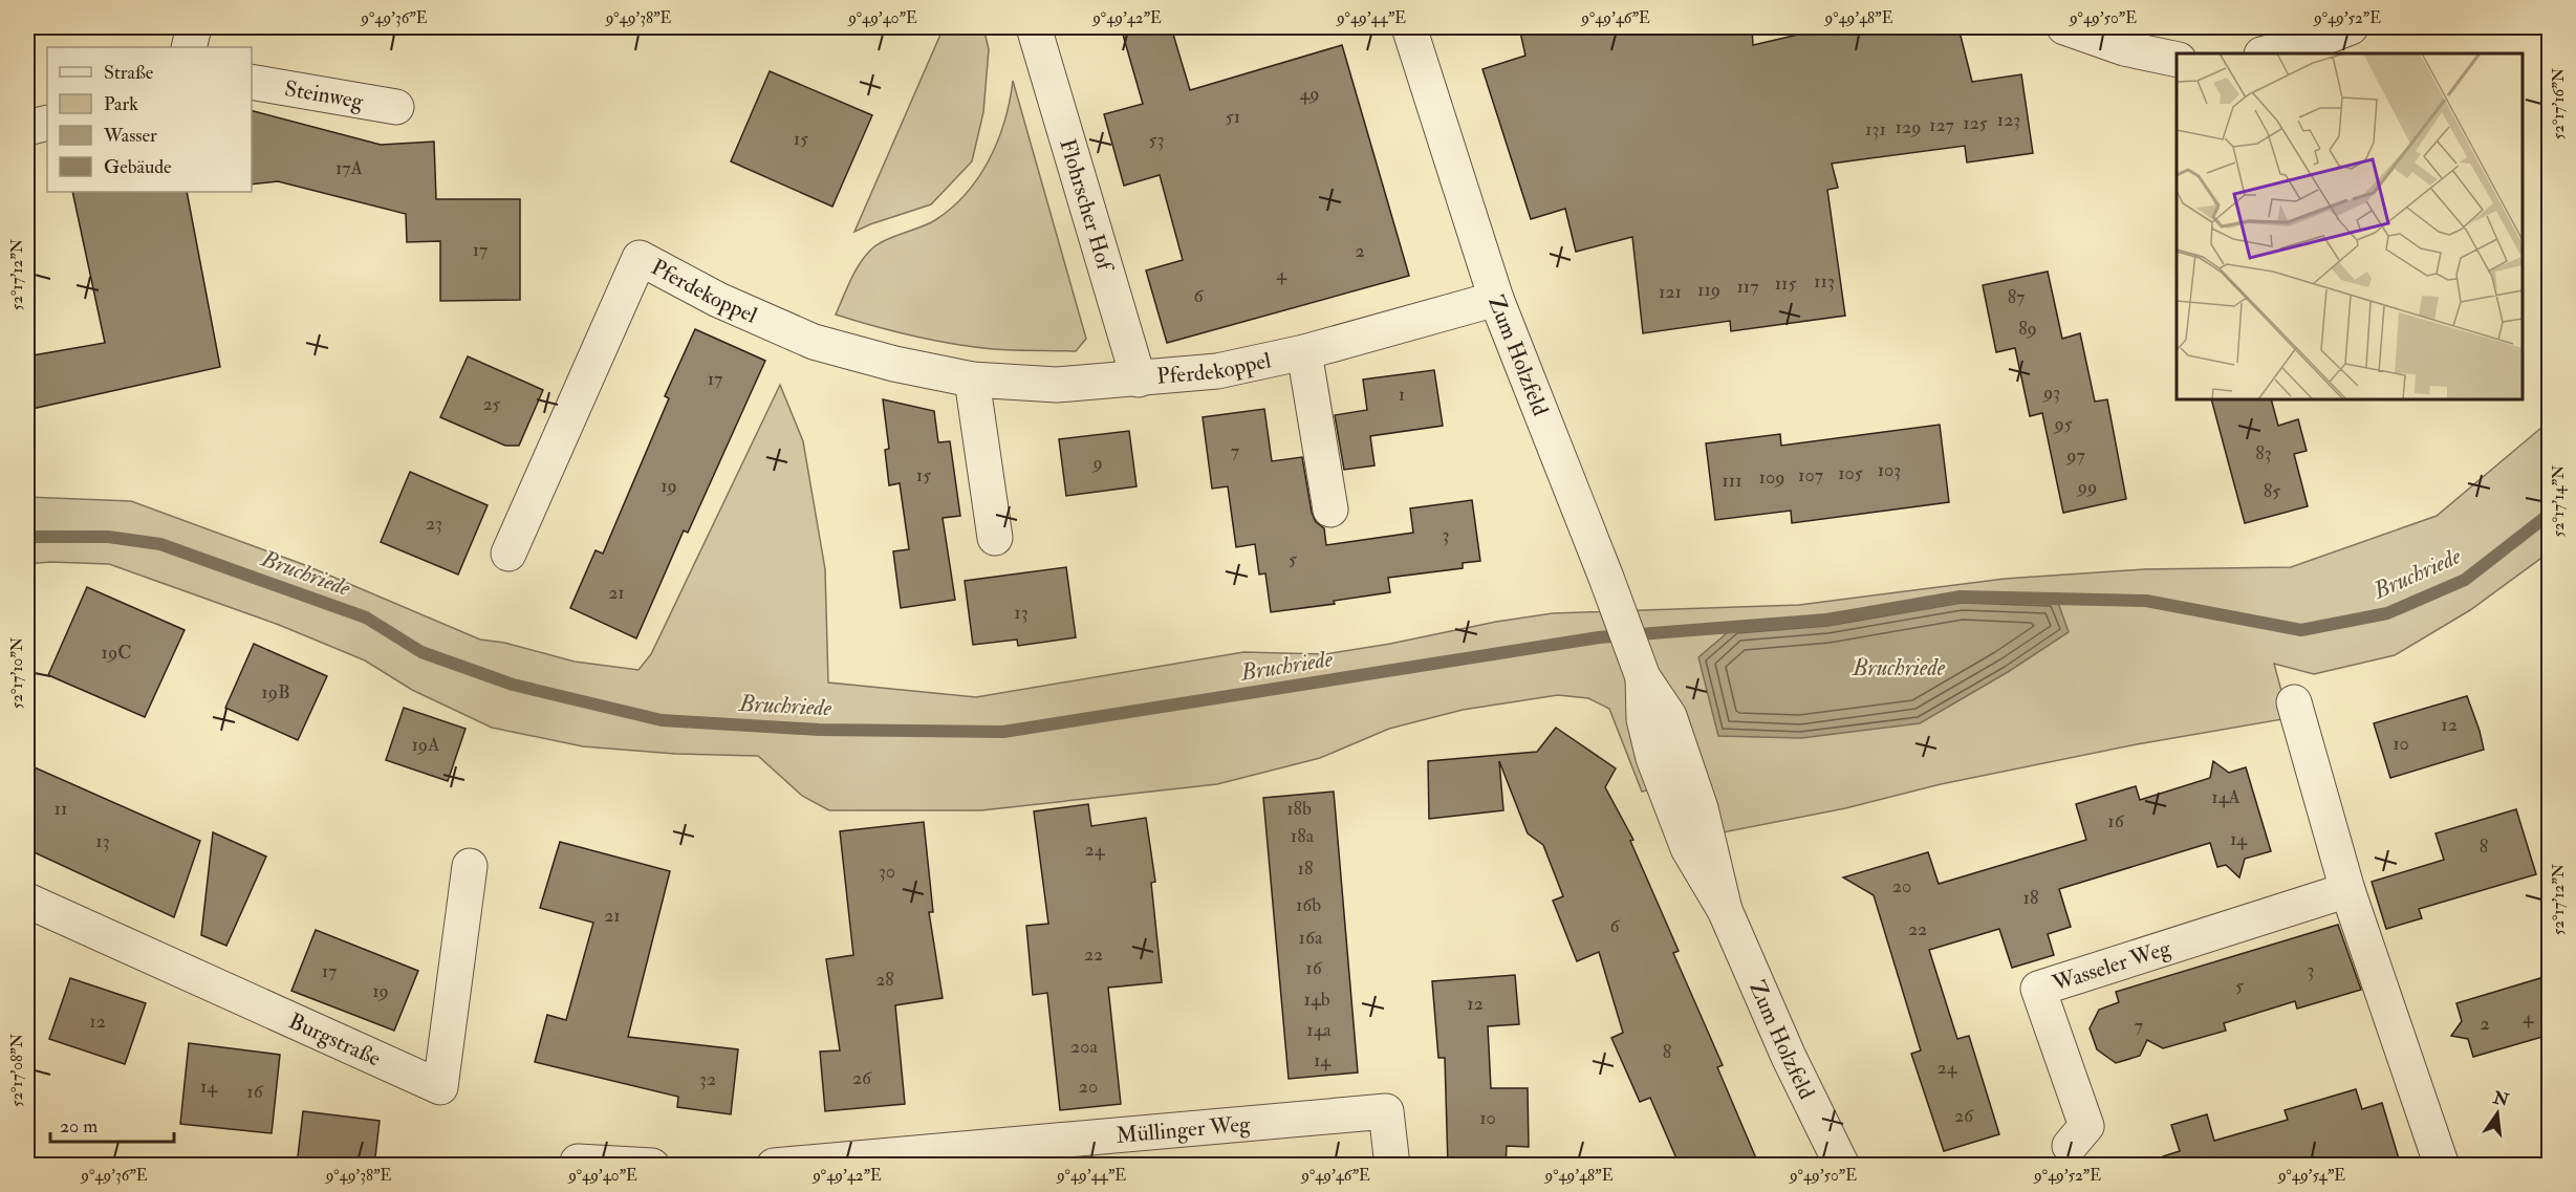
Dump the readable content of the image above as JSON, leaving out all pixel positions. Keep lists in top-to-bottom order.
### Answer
{
  "streets": {
    "street": [
      "Steinweg",
      "Flohrscher Hof",
      "Pferdekoppel",
      "Zum Holzfeld",
      "Wasseler Weg",
      "Burgstraße",
      "Müllinger Weg"
    ]
  },
  "crossings": [
    ["Flohrscher Hof", "Pferdekoppel"],
    ["Pferdekoppel", "Zum Holzfeld"]
  ],
  "water": ["Bruchriede"],
  "house_numbers": [
    "49",
    "51",
    "123",
    "125",
    "127",
    "129",
    "131",
    "15",
    "53",
    "17A",
    "17",
    "2",
    "4",
    "113",
    "115",
    "117",
    "119",
    "121",
    "6",
    "87",
    "89",
    "17",
    "93",
    "1",
    "25",
    "95",
    "7",
    "83",
    "97",
    "9",
    "103",
    "105",
    "15",
    "107",
    "109",
    "111",
    "19",
    "99",
    "85",
    "23",
    "3",
    "5",
    "21",
    "13",
    "19C",
    "19B",
    "12",
    "10",
    "19A",
    "14A",
    "11",
    "18b",
    "16",
    "18a",
    "14",
    "13",
    "8",
    "24",
    "18",
    "30",
    "20",
    "18",
    "16b",
    "21",
    "6",
    "22",
    "16a",
    "22",
    "16",
    "3",
    "17",
    "28",
    "5",
    "19",
    "14b",
    "12",
    "4",
    "12",
    "2",
    "7",
    "14a",
    "20a",
    "8",
    "14",
    "24",
    "26",
    "32",
    "14",
    "20",
    "16",
    "26",
    "10"
  ],
  "legend": [
    "Straße",
    "Park",
    "Wasser",
    "Gebäude"
  ],
  "scale_bar": "20 m",
  "north": "top",
  "coordinates": [
    "9°49'36\"E",
    "9°49'38\"E",
    "9°49'40\"E",
    "9°49'42\"E",
    "9°49'44\"E",
    "9°49'46\"E",
    "9°49'48\"E",
    "9°49'50\"E",
    "9°49'52\"E",
    "52°17'16\"N",
    "52°17'12\"N",
    "52°17'14\"N",
    "52°17'10\"N",
    "52°17'08\"N",
    "9°49'54\"E"
  ]
}
